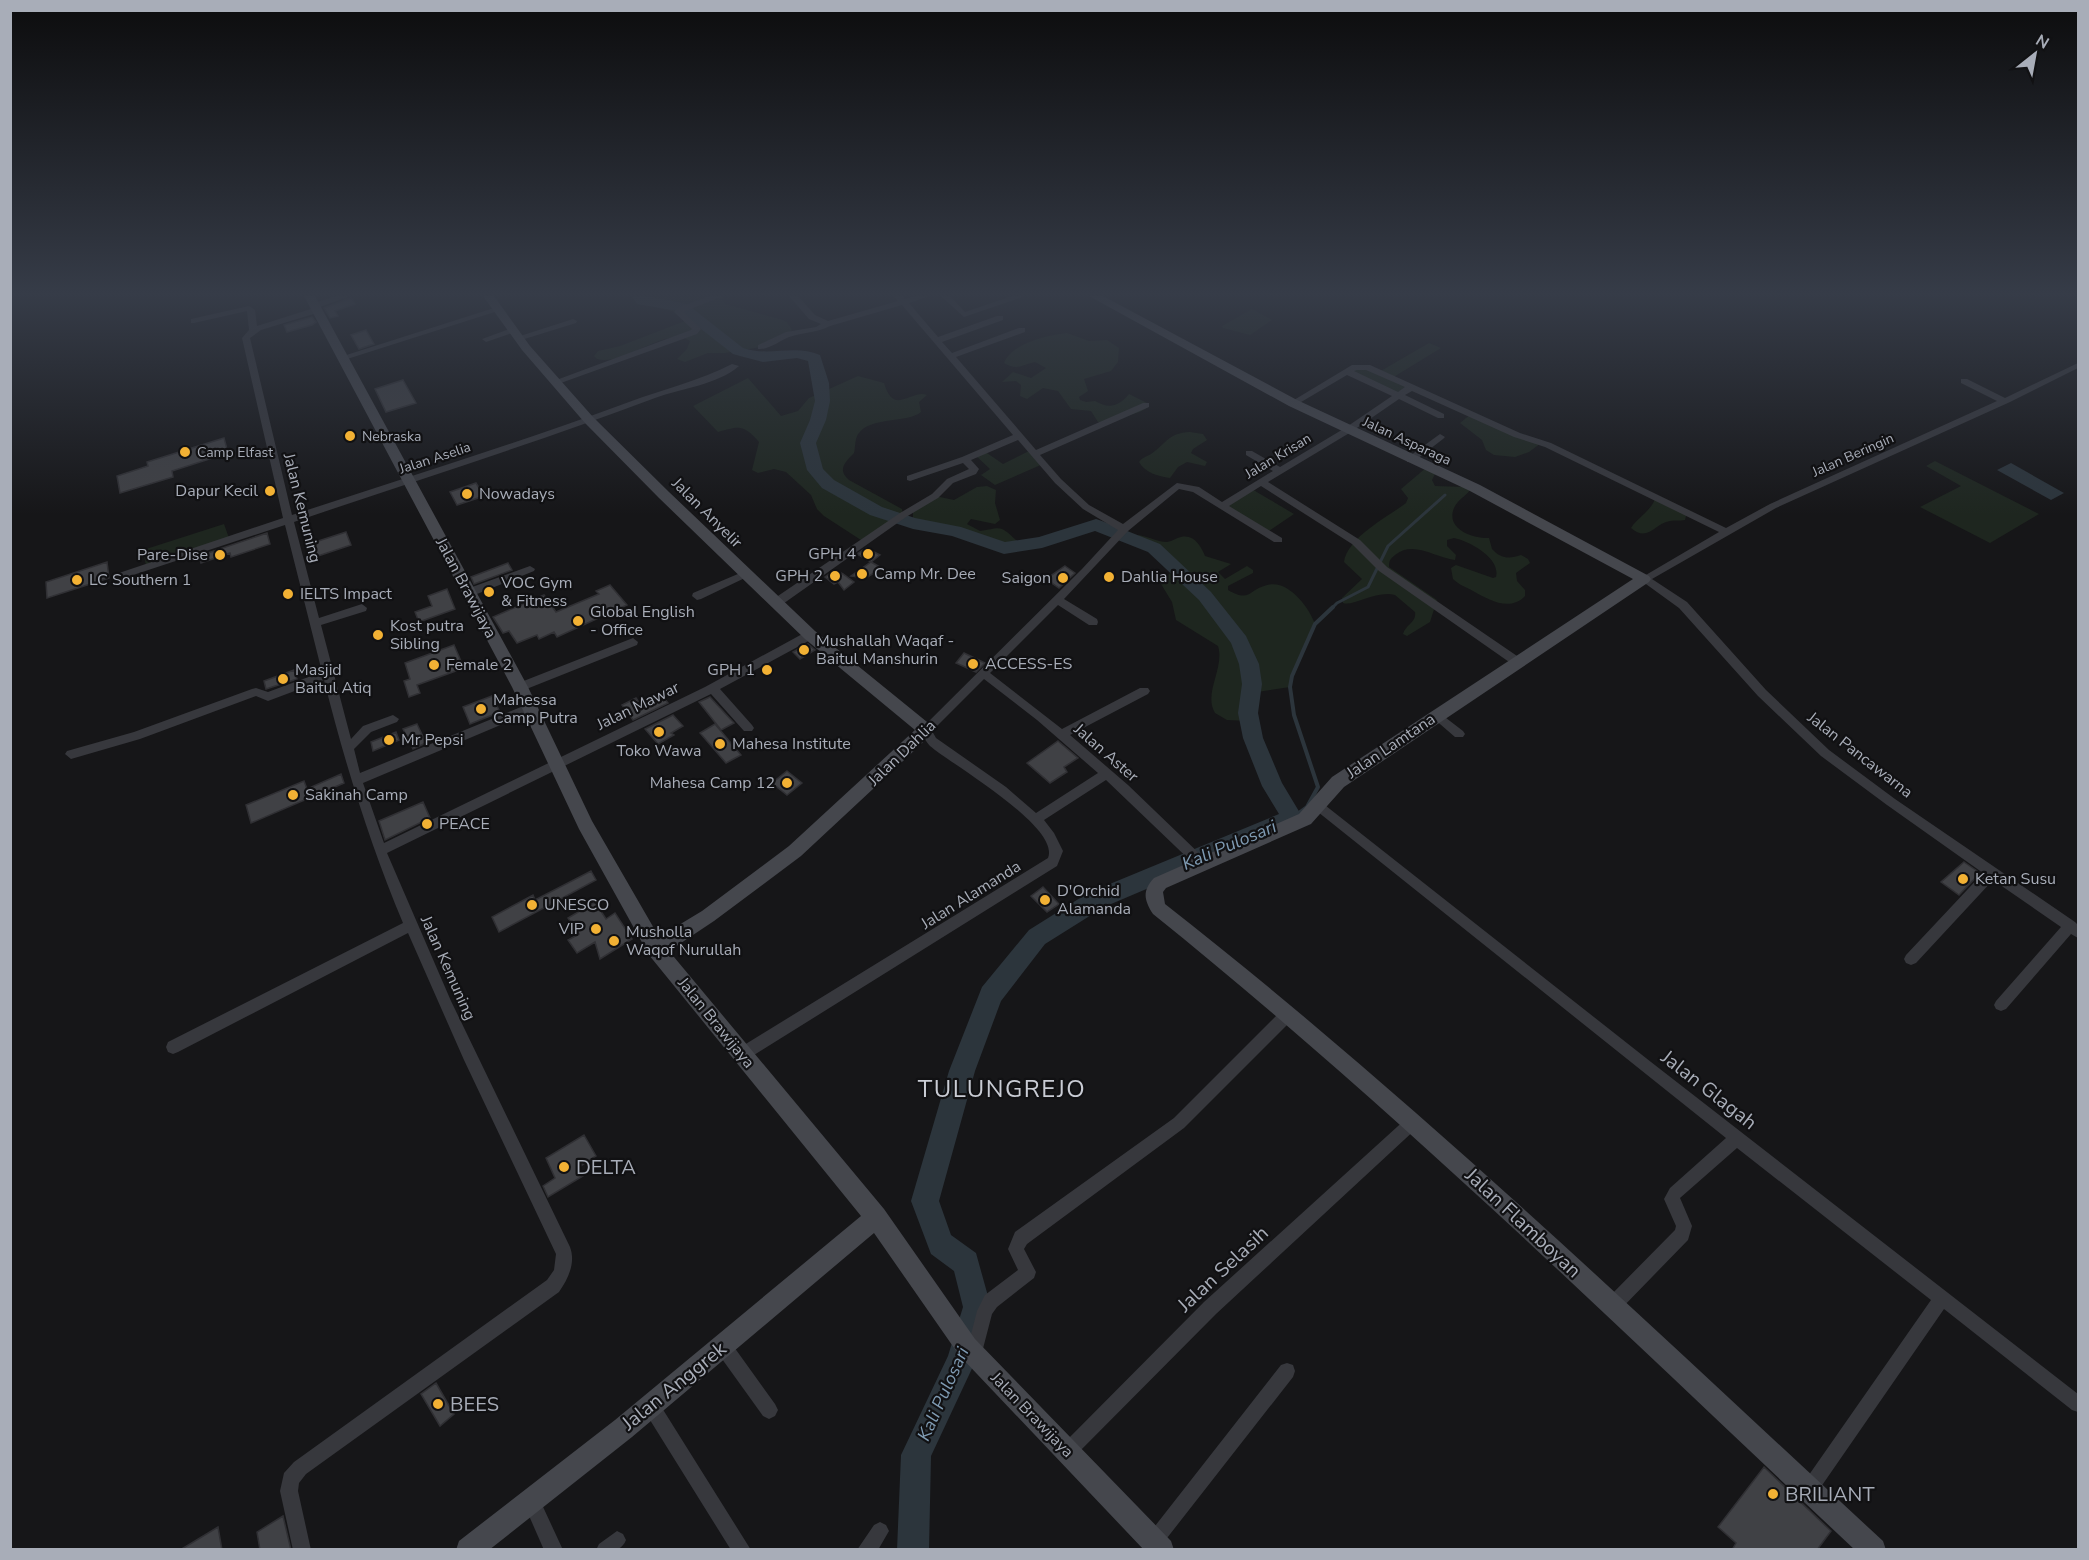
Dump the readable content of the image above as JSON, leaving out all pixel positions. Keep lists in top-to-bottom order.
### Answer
{
  "streets": {
    "street": [
      "Jalan Asparaga",
      "Jalan Beringin",
      "Jalan Krisan",
      "Jalan Aselia",
      "Jalan Kemuning",
      "Jalan Anyelir",
      "Jalan Brawijaya",
      "Jalan Mawar",
      "Jalan Lamtana",
      "Jalan Dahlia",
      "Jalan Aster",
      "Jalan Pancawarna",
      "Jalan Alamanda",
      "Jalan Glagah",
      "Jalan Flamboyan",
      "Jalan Selasih",
      "Jalan Anggrek"
    ]
  },
  "crossings": [
    ["Jalan Asparaga", "Jalan Beringin"],
    ["Jalan Asparaga", "Jalan Krisan"],
    ["Jalan Asparaga", "Jalan Lamtana"],
    ["Jalan Asparaga", "Jalan Pancawarna"],
    ["Jalan Beringin", "Jalan Lamtana"],
    ["Jalan Beringin", "Jalan Pancawarna"],
    ["Jalan Aselia", "Jalan Kemuning"],
    ["Jalan Aselia", "Jalan Anyelir"],
    ["Jalan Aselia", "Jalan Brawijaya"],
    ["Jalan Kemuning", "Jalan Mawar"],
    ["Jalan Anyelir", "Jalan Mawar"],
    ["Jalan Anyelir", "Jalan Dahlia"],
    ["Jalan Anyelir", "Jalan Alamanda"],
    ["Jalan Brawijaya", "Jalan Mawar"],
    ["Jalan Brawijaya", "Jalan Dahlia"],
    ["Jalan Brawijaya", "Jalan Alamanda"],
    ["Jalan Brawijaya", "Jalan Selasih"],
    ["Jalan Brawijaya", "Jalan Anggrek"],
    ["Jalan Lamtana", "Jalan Aster"],
    ["Jalan Lamtana", "Jalan Pancawarna"],
    ["Jalan Lamtana", "Jalan Glagah"],
    ["Jalan Lamtana", "Jalan Flamboyan"],
    ["Jalan Dahlia", "Jalan Aster"],
    ["Jalan Dahlia", "Jalan Alamanda"],
    ["Jalan Flamboyan", "Jalan Selasih"]
  ],
  "districts": ["TULUNGREJO"],
  "water": ["Kali Pulosari"],
  "places": [
    "Nebraska",
    "Camp Elfast",
    "Dapur Kecil",
    "Nowadays",
    "GPH 4",
    "Pare-Dise",
    "Camp Mr. Dee",
    "GPH 2",
    "Dahlia House",
    "Saigon",
    "LC Southern 1",
    "VOC Gym & Fitness",
    "IELTS Impact",
    "Global English - Office",
    "Kost putra Sibling",
    "Mushallah Waqaf - Baitul Manshurin",
    "ACCESS-ES",
    "Female 2",
    "GPH 1",
    "Masjid Baitul Atiq",
    "Mahessa Camp Putra",
    "Toko Wawa",
    "Mr Pepsi",
    "Mahesa Institute",
    "Mahesa Camp 12",
    "Sakinah Camp",
    "PEACE",
    "Ketan Susu",
    "D'Orchid Alamanda",
    "UNESCO",
    "VIP",
    "Musholla Waqof Nurullah",
    "DELTA",
    "BEES",
    "BRILIANT"
  ],
  "north": "top right"
}
